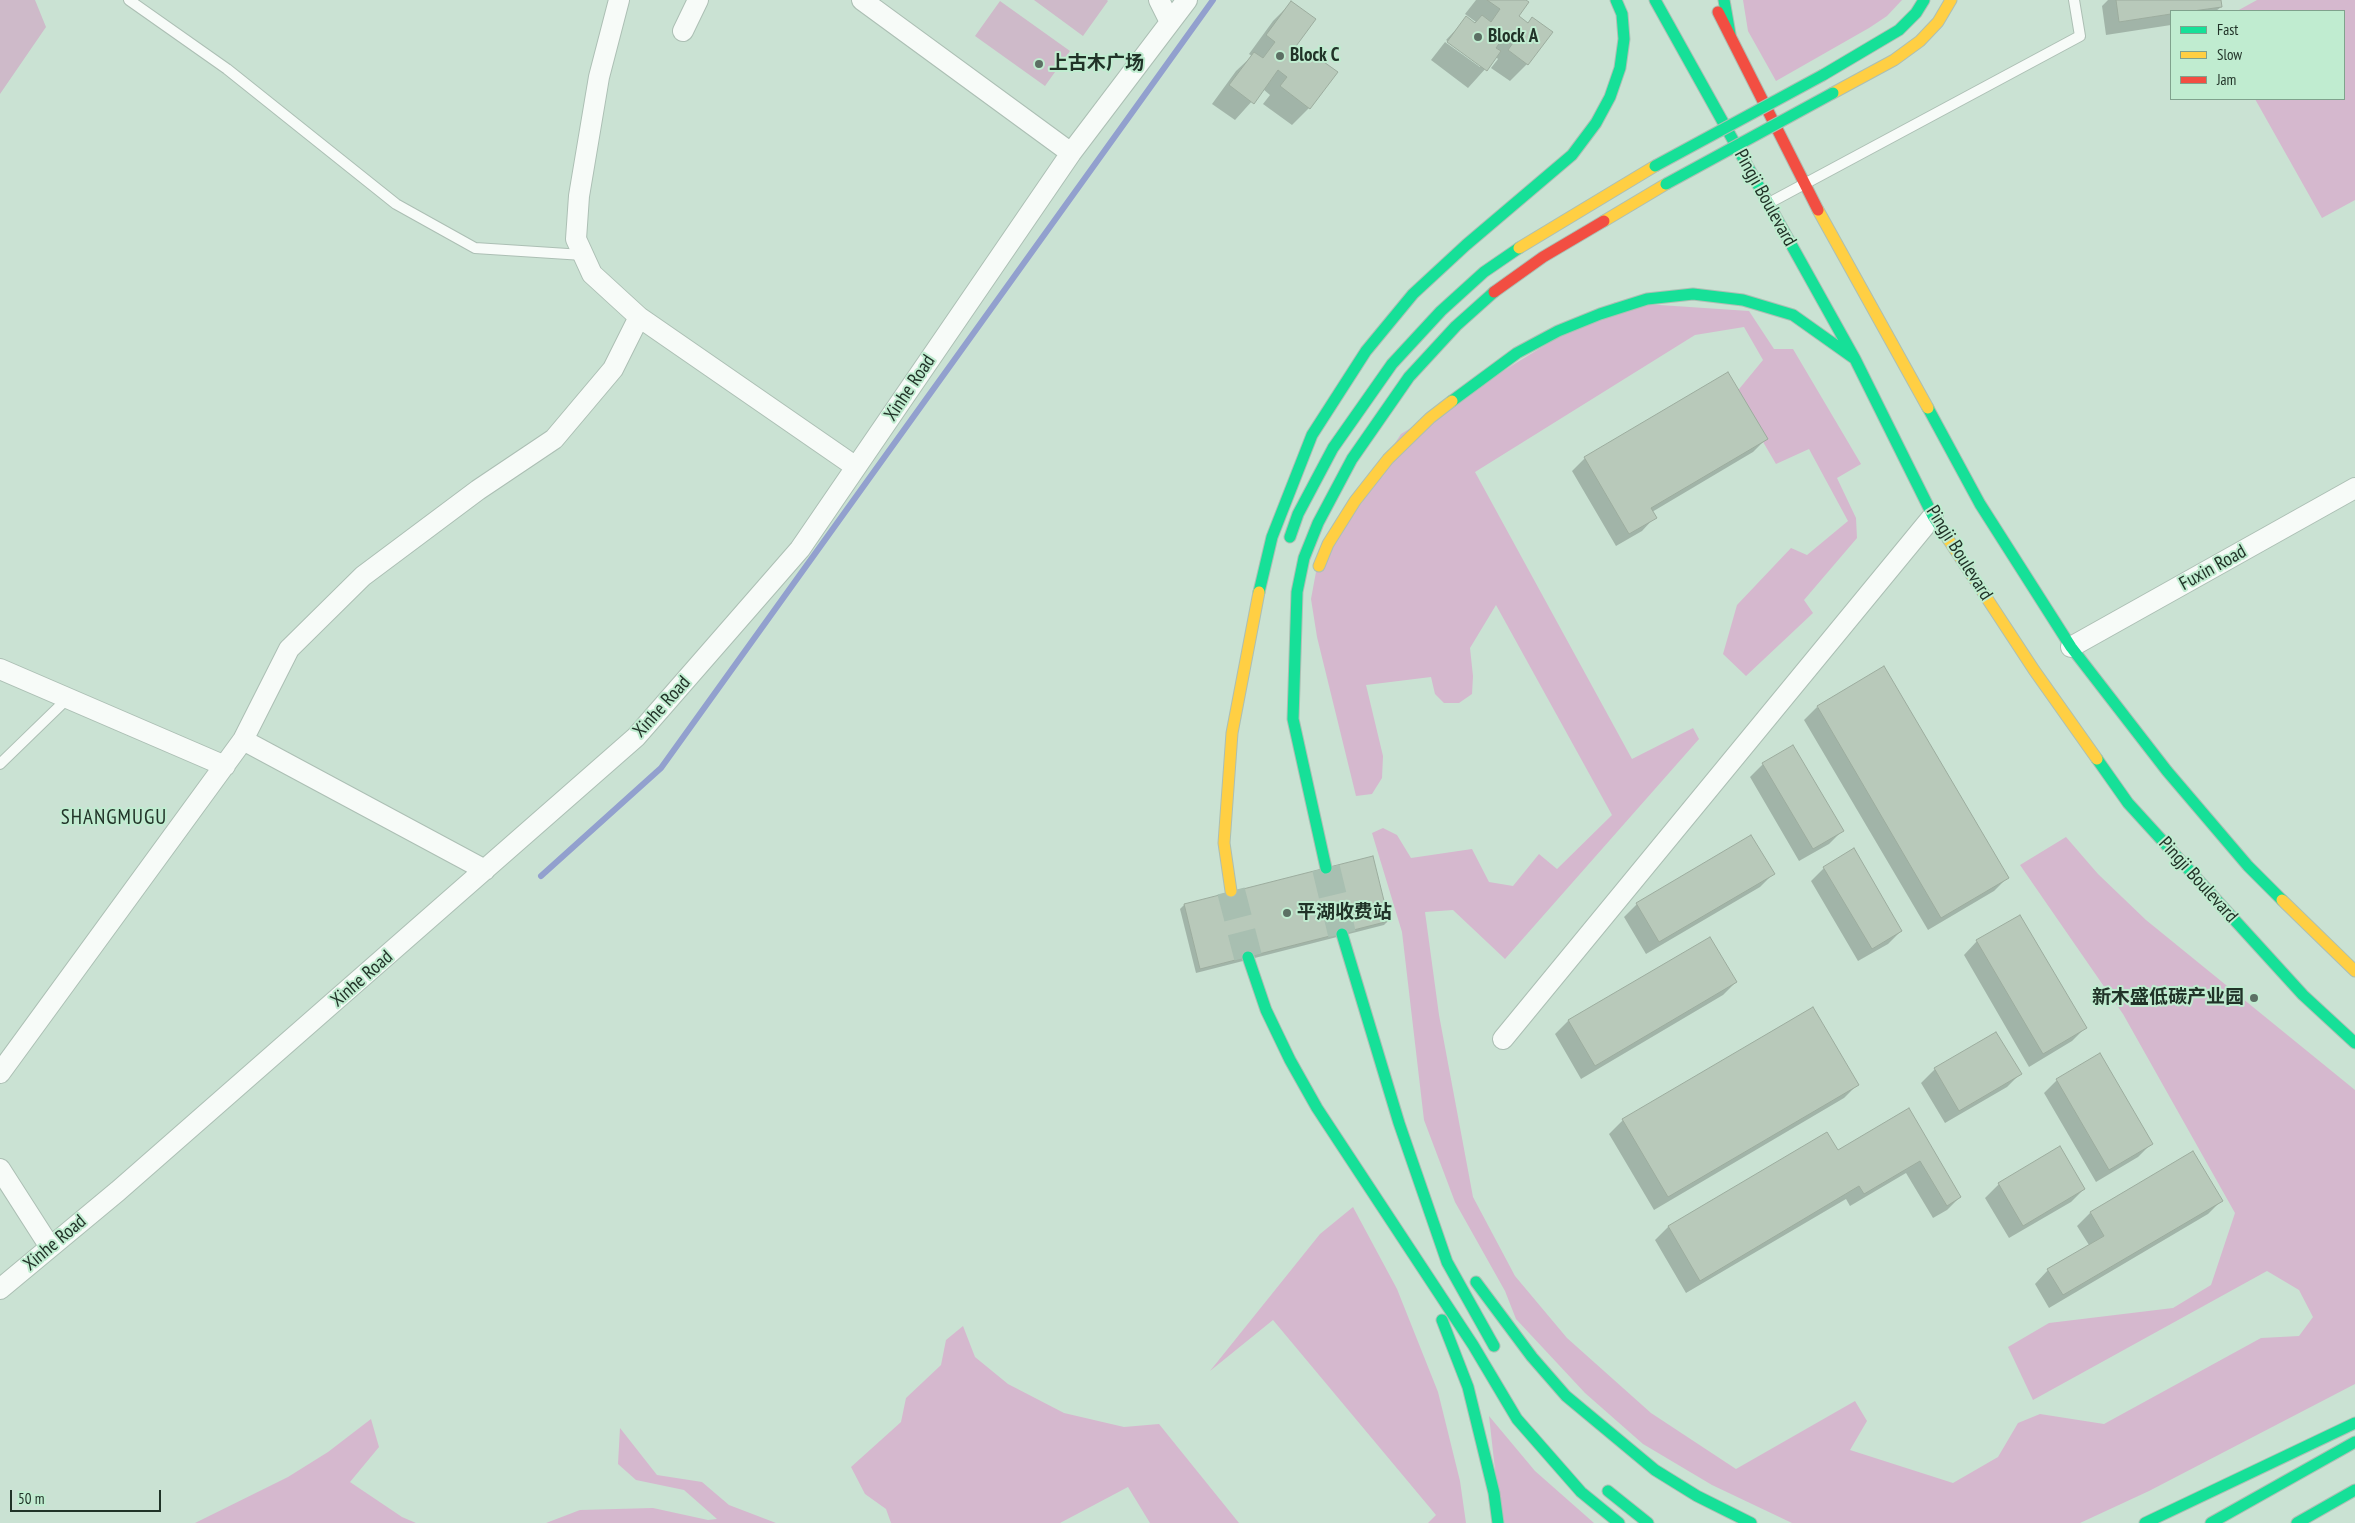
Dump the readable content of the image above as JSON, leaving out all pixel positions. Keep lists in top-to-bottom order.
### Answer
{
  "streets": {
    "main road": ["Pingji Boulevard"],
    "street": ["Xinhe Road", "Fuxin Road"]
  },
  "districts": ["SHANGMUGU"],
  "places": [
    "Block A",
    "Block C",
    "上古木广场",
    "平湖收费站",
    "新木盛低碳产业园"
  ],
  "legend": ["Fast", "Slow", "Jam"],
  "scale_bar": "50 m"
}
